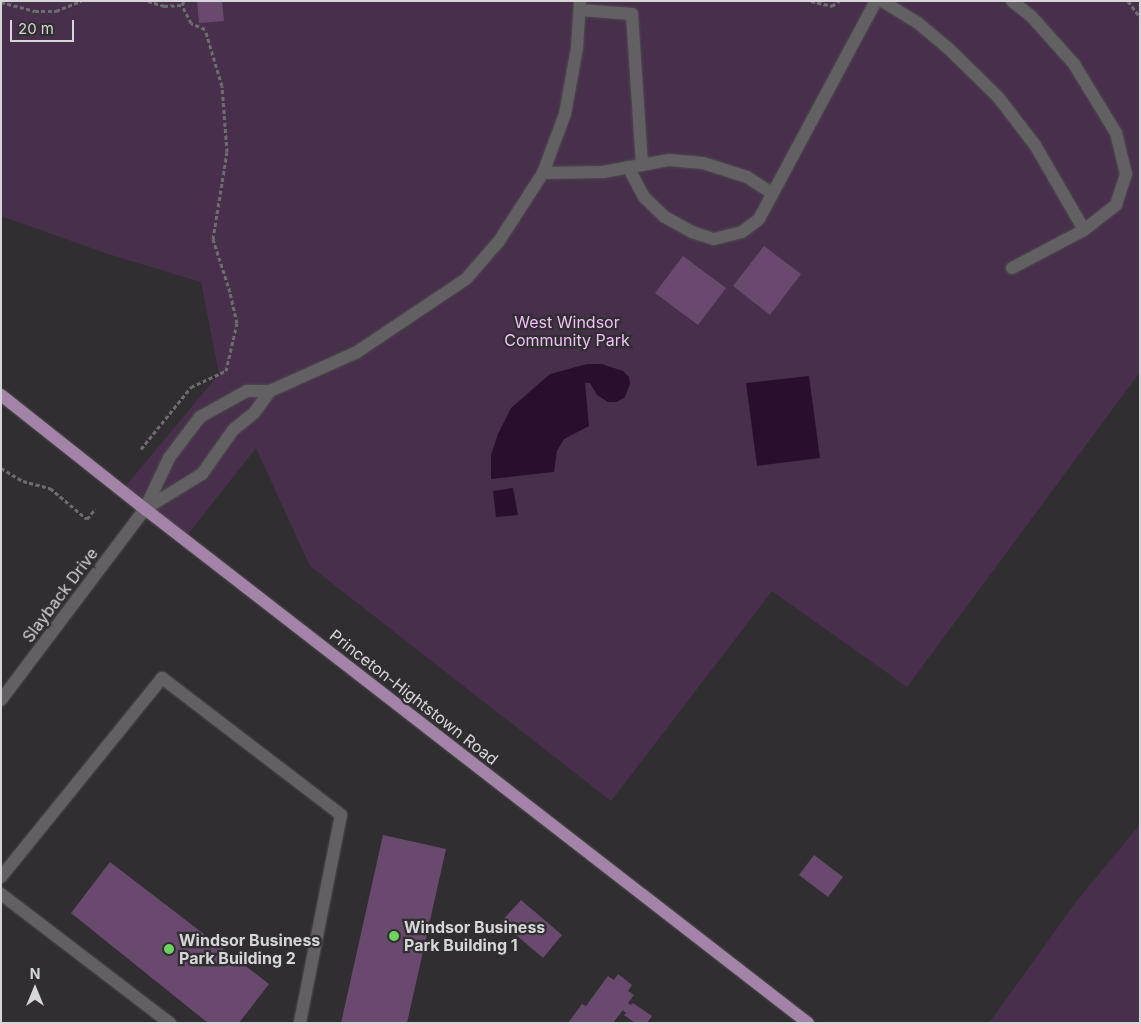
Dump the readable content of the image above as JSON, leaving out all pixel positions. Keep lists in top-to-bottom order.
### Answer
{
  "streets": {
    "main road": ["Princeton-Hightstown Road"],
    "street": ["Slayback Drive"]
  },
  "crossings": [
    ["Slayback Drive", "Princeton-Hightstown Road"]
  ],
  "parks": ["West Windsor Community Park"],
  "places": ["Windsor Business Park Building 1", "Windsor Business Park Building 2"],
  "scale_bar": "20 m",
  "north": "top"
}
